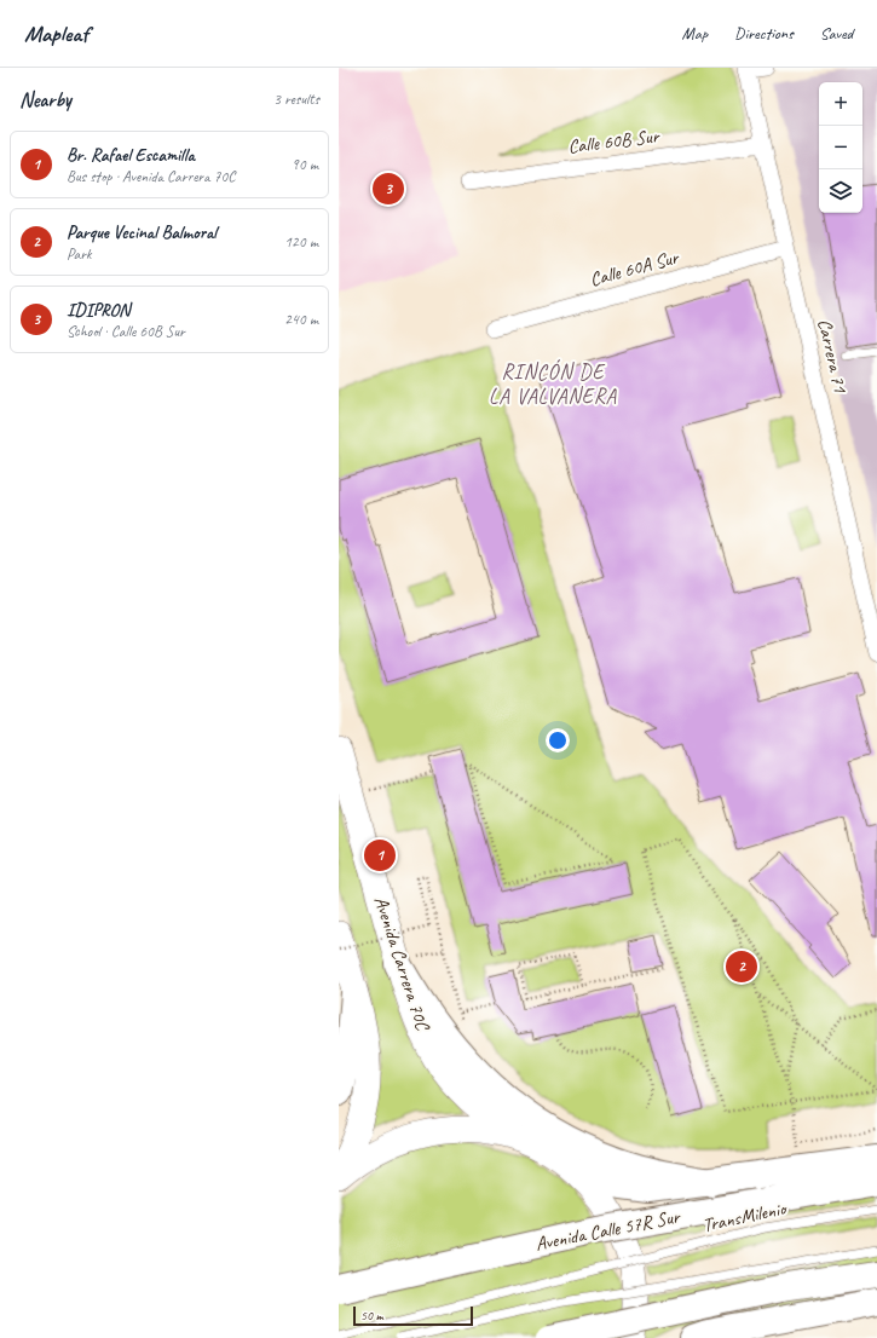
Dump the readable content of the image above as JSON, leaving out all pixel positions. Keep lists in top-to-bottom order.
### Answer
{
  "streets": {
    "highway": ["Avenida Calle 57R Sur"],
    "main road": ["Avenida Carrera 70C"],
    "street": ["Calle 60B Sur", "Calle 60A Sur", "Carrera 71"],
    "lane": ["TransMilenio"]
  },
  "crossings": [
    ["Calle 60B Sur", "Carrera 71"],
    ["Calle 60A Sur", "Carrera 71"]
  ],
  "districts": ["RINCÓN DE LA VALVANERA"],
  "scale_bar": "50 m",
  "page": {
    "header": "Mapleaf",
    "nav": ["Map", "Directions", "Saved"],
    "heading": ["Nearby", "3 results"],
    "map_buttons": ["+", "−"],
    "list": [
      {
        "mark": "1",
        "name": "Br. Rafael Escamilla",
        "note": "Bus stop · Avenida Carrera 70C",
        "value": "90 m"
      },
      {
        "mark": "2",
        "name": "Parque Vecinal Balmoral",
        "note": "Park",
        "value": "120 m"
      },
      {
        "mark": "3",
        "name": "IDIPRON",
        "note": "School · Calle 60B Sur",
        "value": "240 m"
      }
    ],
    "pins": ["3", "1", "2"],
    "scale": "50 m"
  }
}
